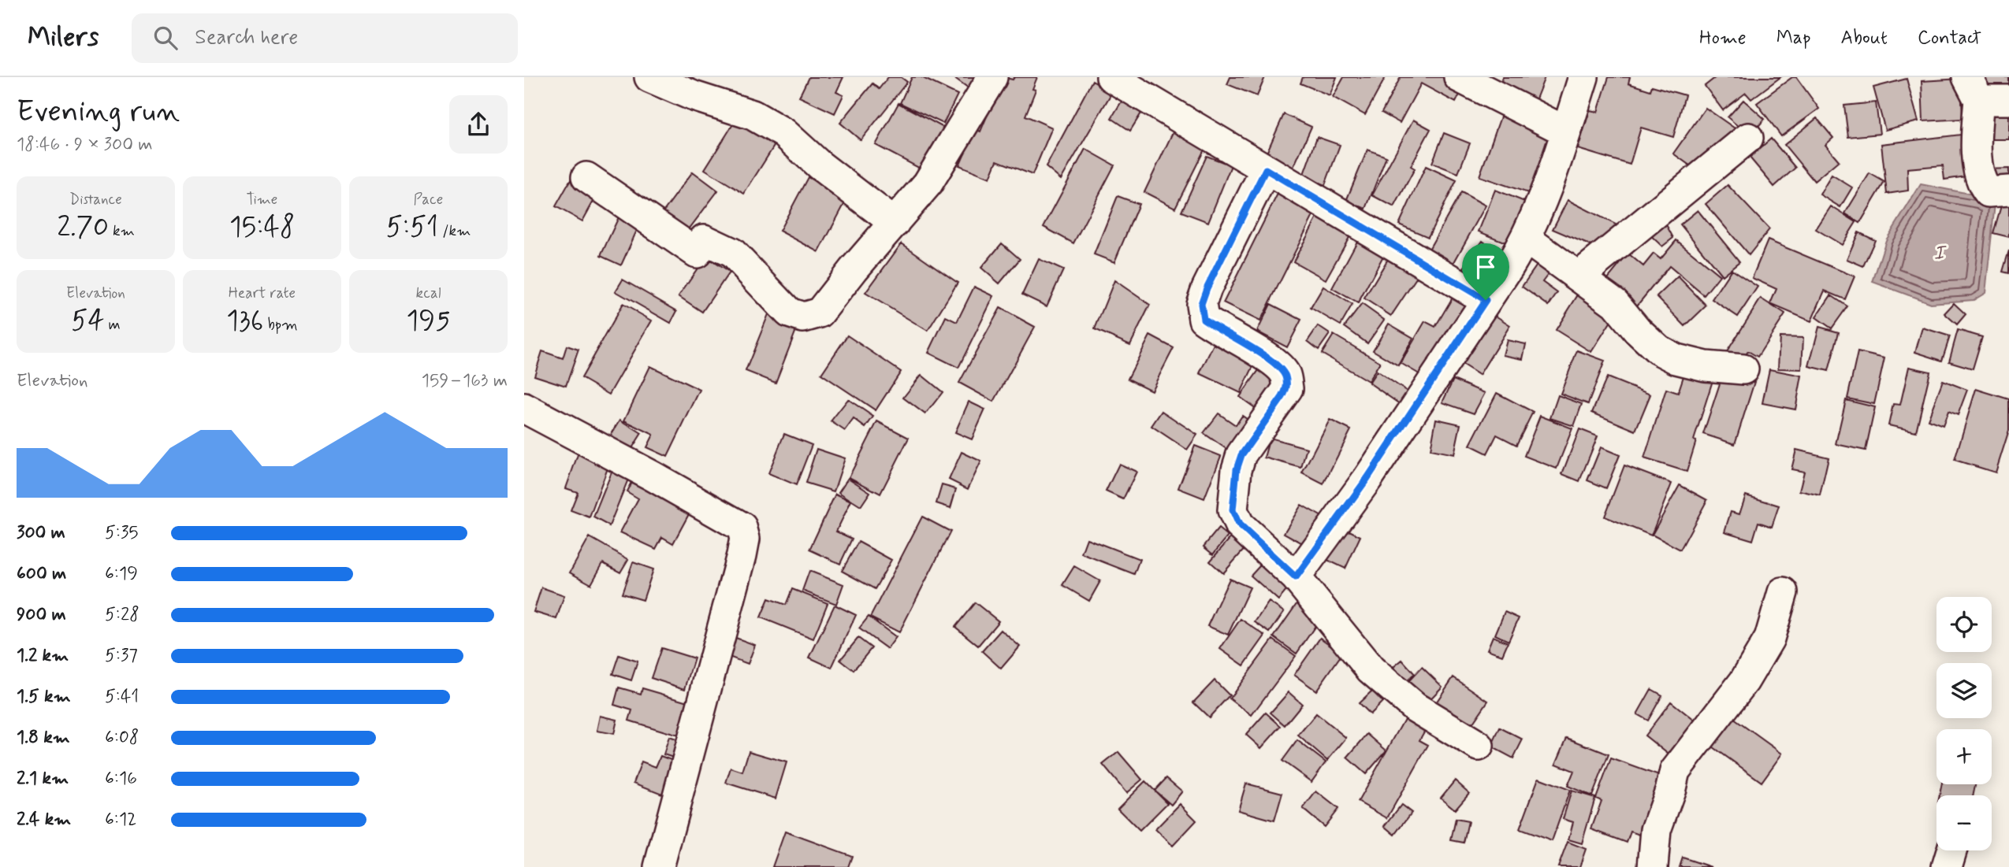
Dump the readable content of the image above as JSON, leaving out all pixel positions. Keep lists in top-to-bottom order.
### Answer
{
  "water": ["I"],
  "page": {
    "header": "Milers",
    "search": "Search here",
    "nav": [
      "Home",
      "Map",
      "About",
      "Contact"
    ],
    "heading": ["Evening run", "18:46 · 9 × 300 m"],
    "stats": [
      ["Distance", "2.70 km"],
      ["Time", "15:48"],
      ["Pace", "5:51 /km"],
      ["Elevation", "54 m"],
      ["Heart rate", "136 bpm"],
      ["kcal", "195"]
    ],
    "chart": ["Elevation", "159–163 m"],
    "list": [
      {
        "name": "300 m",
        "note": "5:35"
      },
      {
        "name": "600 m",
        "note": "6:19"
      },
      {
        "name": "900 m",
        "note": "5:28"
      },
      {
        "name": "1.2 km",
        "note": "5:37"
      },
      {
        "name": "1.5 km",
        "note": "5:41"
      },
      {
        "name": "1.8 km",
        "note": "6:08"
      },
      {
        "name": "2.1 km",
        "note": "6:16"
      },
      {
        "name": "2.4 km",
        "note": "6:12"
      }
    ],
    "map_buttons": ["+", "−"]
  }
}
